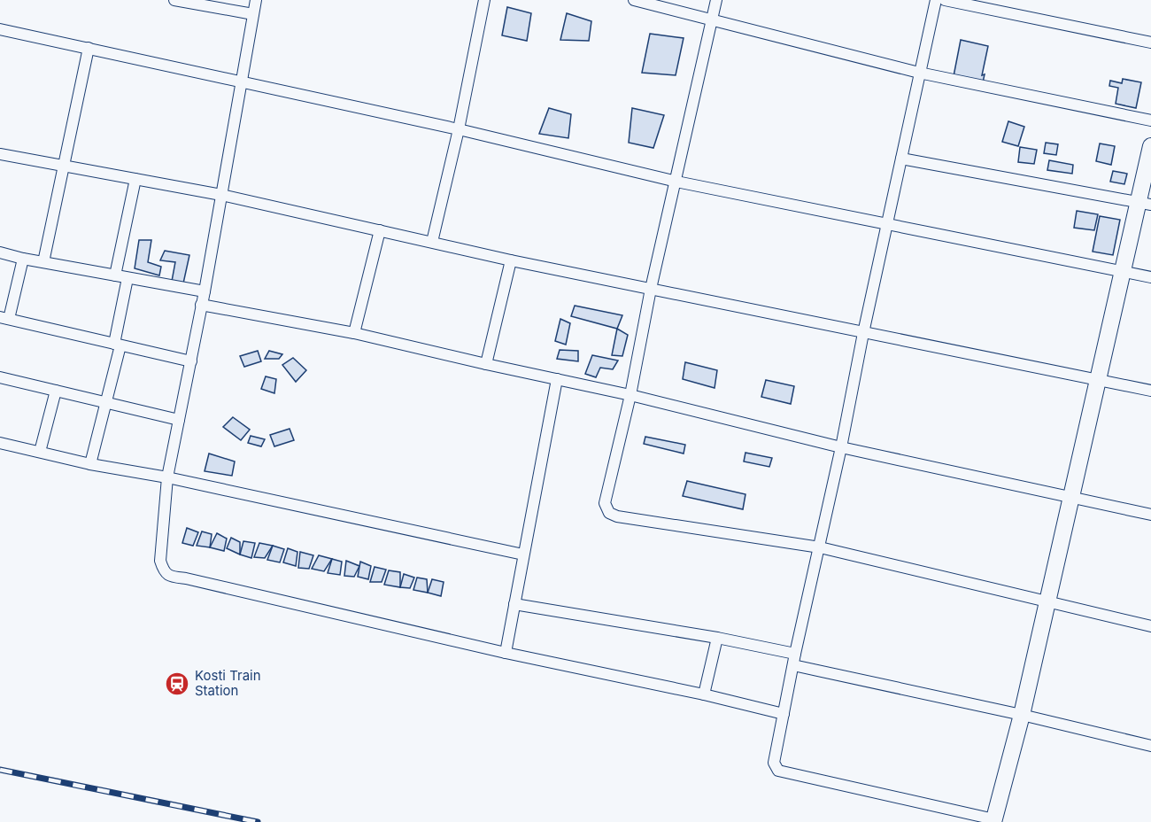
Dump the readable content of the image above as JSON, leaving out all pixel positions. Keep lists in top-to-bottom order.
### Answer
{
  "places": {
    "station": ["Kosti Train Station"]
  }
}
